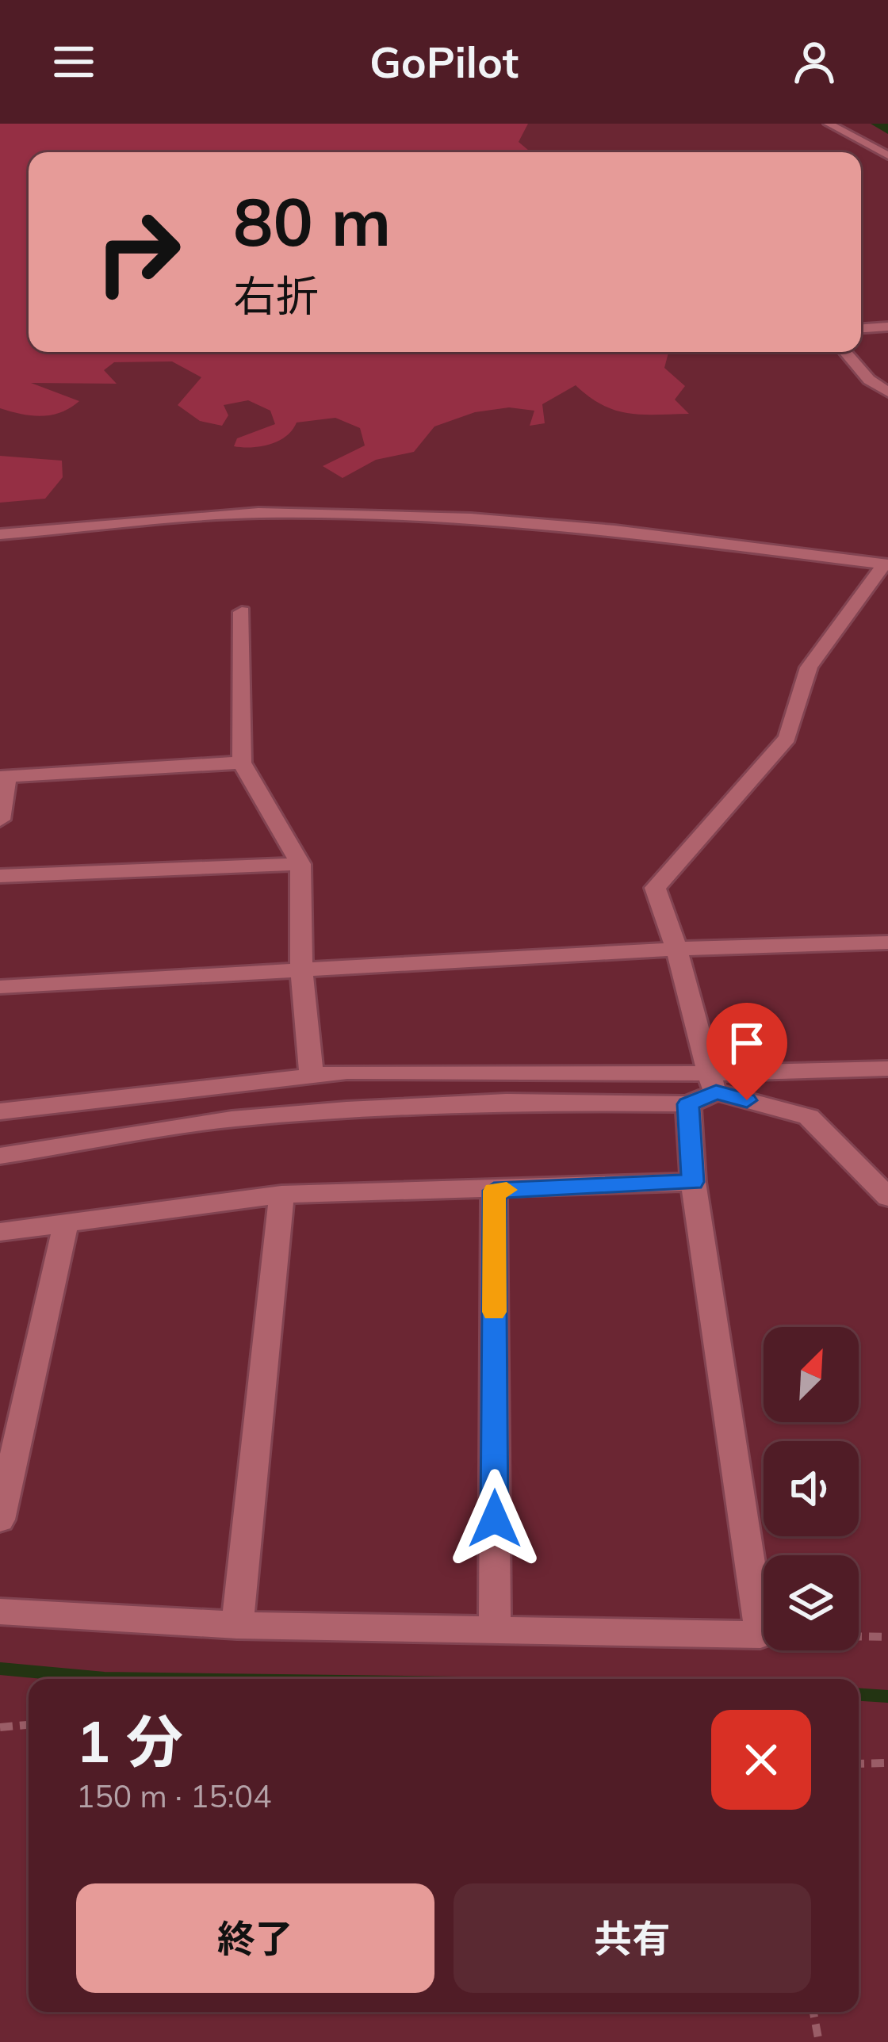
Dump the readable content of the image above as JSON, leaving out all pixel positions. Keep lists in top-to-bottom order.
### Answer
{
  "north": "top right",
  "page": {
    "header": "GoPilot",
    "turn": ["80 m", "右折"],
    "heading": ["1 分", "150 m · 15:04"],
    "buttons": ["終了", "共有"]
  }
}
